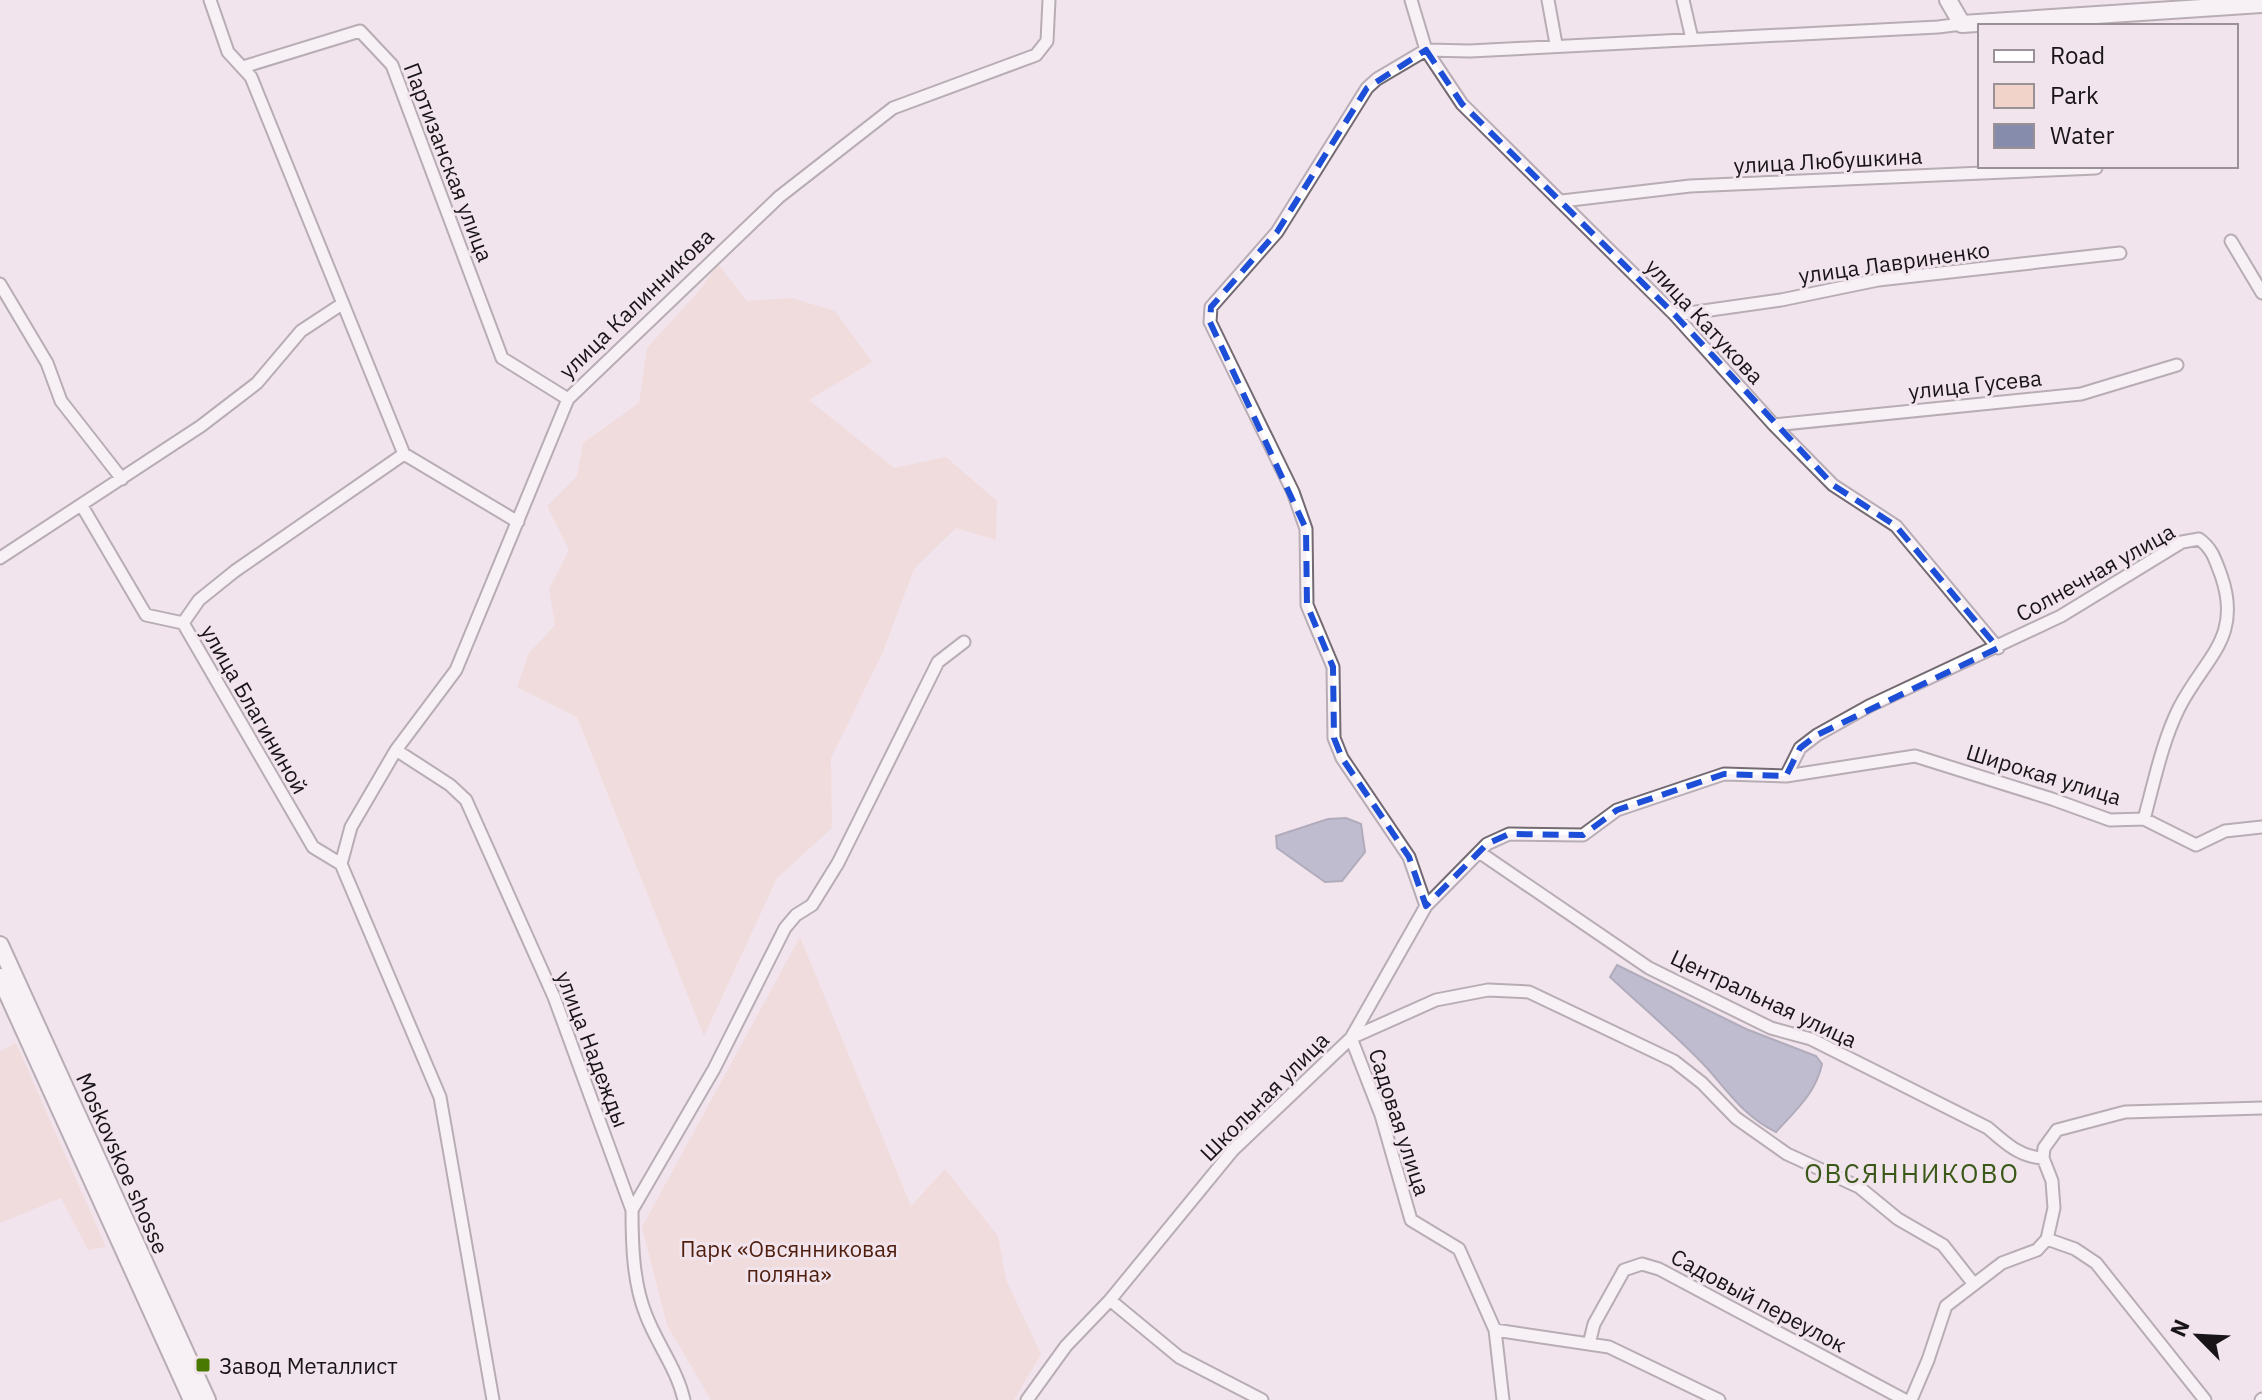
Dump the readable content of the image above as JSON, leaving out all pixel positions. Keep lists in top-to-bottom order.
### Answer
{
  "streets": {
    "main road": ["Moskovskoe shosse"],
    "street": [
      "улица Любушкина",
      "Партизанская улица",
      "улица Лавриненко",
      "улица Калинникова",
      "улица Катукова",
      "улица Гусева",
      "Солнечная улица",
      "улица Благининой",
      "Широкая улица",
      "Центральная улица",
      "улица Надежды",
      "Школьная улица",
      "Садовая улица",
      "Садовый переулок"
    ]
  },
  "crossings": [
    ["улица Любушкина", "улица Катукова"],
    ["Партизанская улица", "улица Калинникова"],
    ["улица Лавриненко", "улица Катукова"],
    ["улица Калинникова", "улица Благининой"],
    ["улица Калинникова", "улица Надежды"],
    ["улица Катукова", "улица Гусева"],
    ["улица Катукова", "Солнечная улица"],
    ["Солнечная улица", "Широкая улица"],
    ["Широкая улица", "Центральная улица"],
    ["Широкая улица", "Школьная улица"],
    ["Центральная улица", "Школьная улица"],
    ["Школьная улица", "Садовая улица"]
  ],
  "districts": ["ОВСЯННИКОВО"],
  "parks": ["Парк «Овсянниковая поляна»"],
  "places": {
    "transit": ["Завод Металлист"]
  },
  "legend": ["Road", "Park", "Water"],
  "north": "top left"
}
